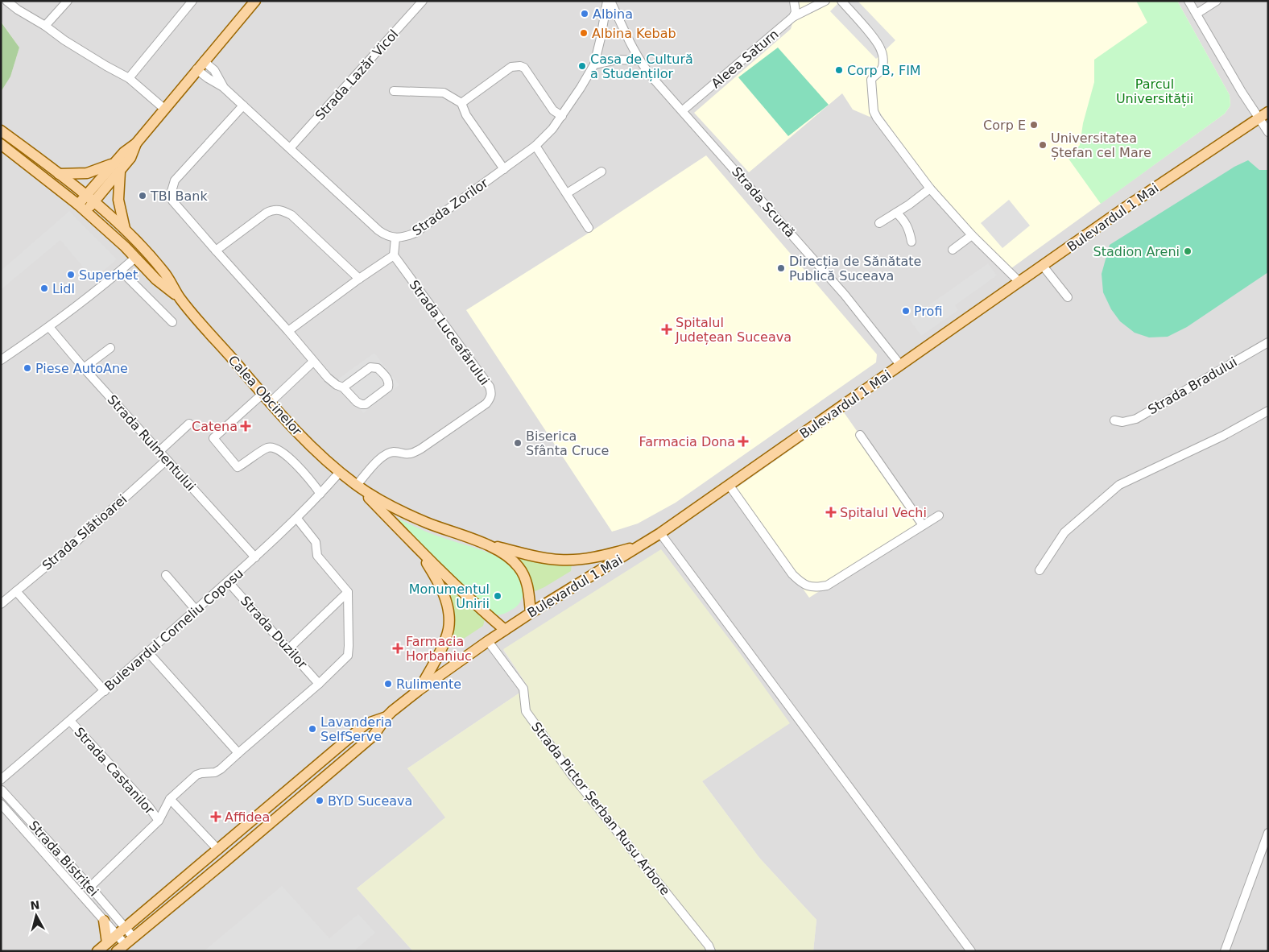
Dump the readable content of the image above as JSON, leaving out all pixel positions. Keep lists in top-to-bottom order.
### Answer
{
  "streets": {
    "main road": ["Bulevardul 1 Mai", "Calea Obcinelor"],
    "street": [
      "Aleea Saturn",
      "Strada Lazăr Vicol",
      "Strada Scurtă",
      "Strada Zorilor",
      "Strada Luceafărului",
      "Strada Bradului",
      "Strada Rulmentului",
      "Strada Slătioarei",
      "Bulevardul Corneliu Coposu",
      "Strada Duzilor",
      "Strada Castanilor",
      "Strada Pictor Șerban Rusu Arbore",
      "Strada Bistriței"
    ]
  },
  "crossings": [
    ["Aleea Saturn", "Strada Scurtă"],
    ["Strada Lazăr Vicol", "Strada Zorilor"],
    ["Strada Scurtă", "Bulevardul 1 Mai"],
    ["Bulevardul 1 Mai", "Calea Obcinelor"],
    ["Bulevardul 1 Mai", "Strada Pictor Șerban Rusu Arbore"],
    ["Strada Luceafărului", "Calea Obcinelor"],
    ["Calea Obcinelor", "Bulevardul Corneliu Coposu"],
    ["Strada Rulmentului", "Strada Slătioarei"],
    ["Strada Rulmentului", "Bulevardul Corneliu Coposu"],
    ["Bulevardul Corneliu Coposu", "Strada Duzilor"],
    ["Bulevardul Corneliu Coposu", "Strada Castanilor"],
    ["Bulevardul Corneliu Coposu", "Strada Bistriței"]
  ],
  "parks": ["Parcul Universității"],
  "places": {
    "other": [
      "Albina",
      "Albina Kebab",
      "Casa de Cultură a Studenților",
      "Corp B, FIM",
      "Corp E",
      "Universitatea Ștefan cel Mare",
      "TBI Bank",
      "Stadion Areni",
      "Direcția de Sănătate Publică Suceava",
      "Superbet",
      "Lidl",
      "Profi",
      "Piese AutoAne",
      "Biserica Sfânta Cruce",
      "Monumentul Unirii",
      "Rulimente",
      "Lavanderia SelfServe",
      "BYD Suceava"
    ],
    "health": [
      "Spitalul Județean Suceava",
      "Catena",
      "Farmacia Dona",
      "Spitalul Vechi",
      "Farmacia Horbaniuc",
      "Affidea"
    ]
  },
  "north": "top"
}
